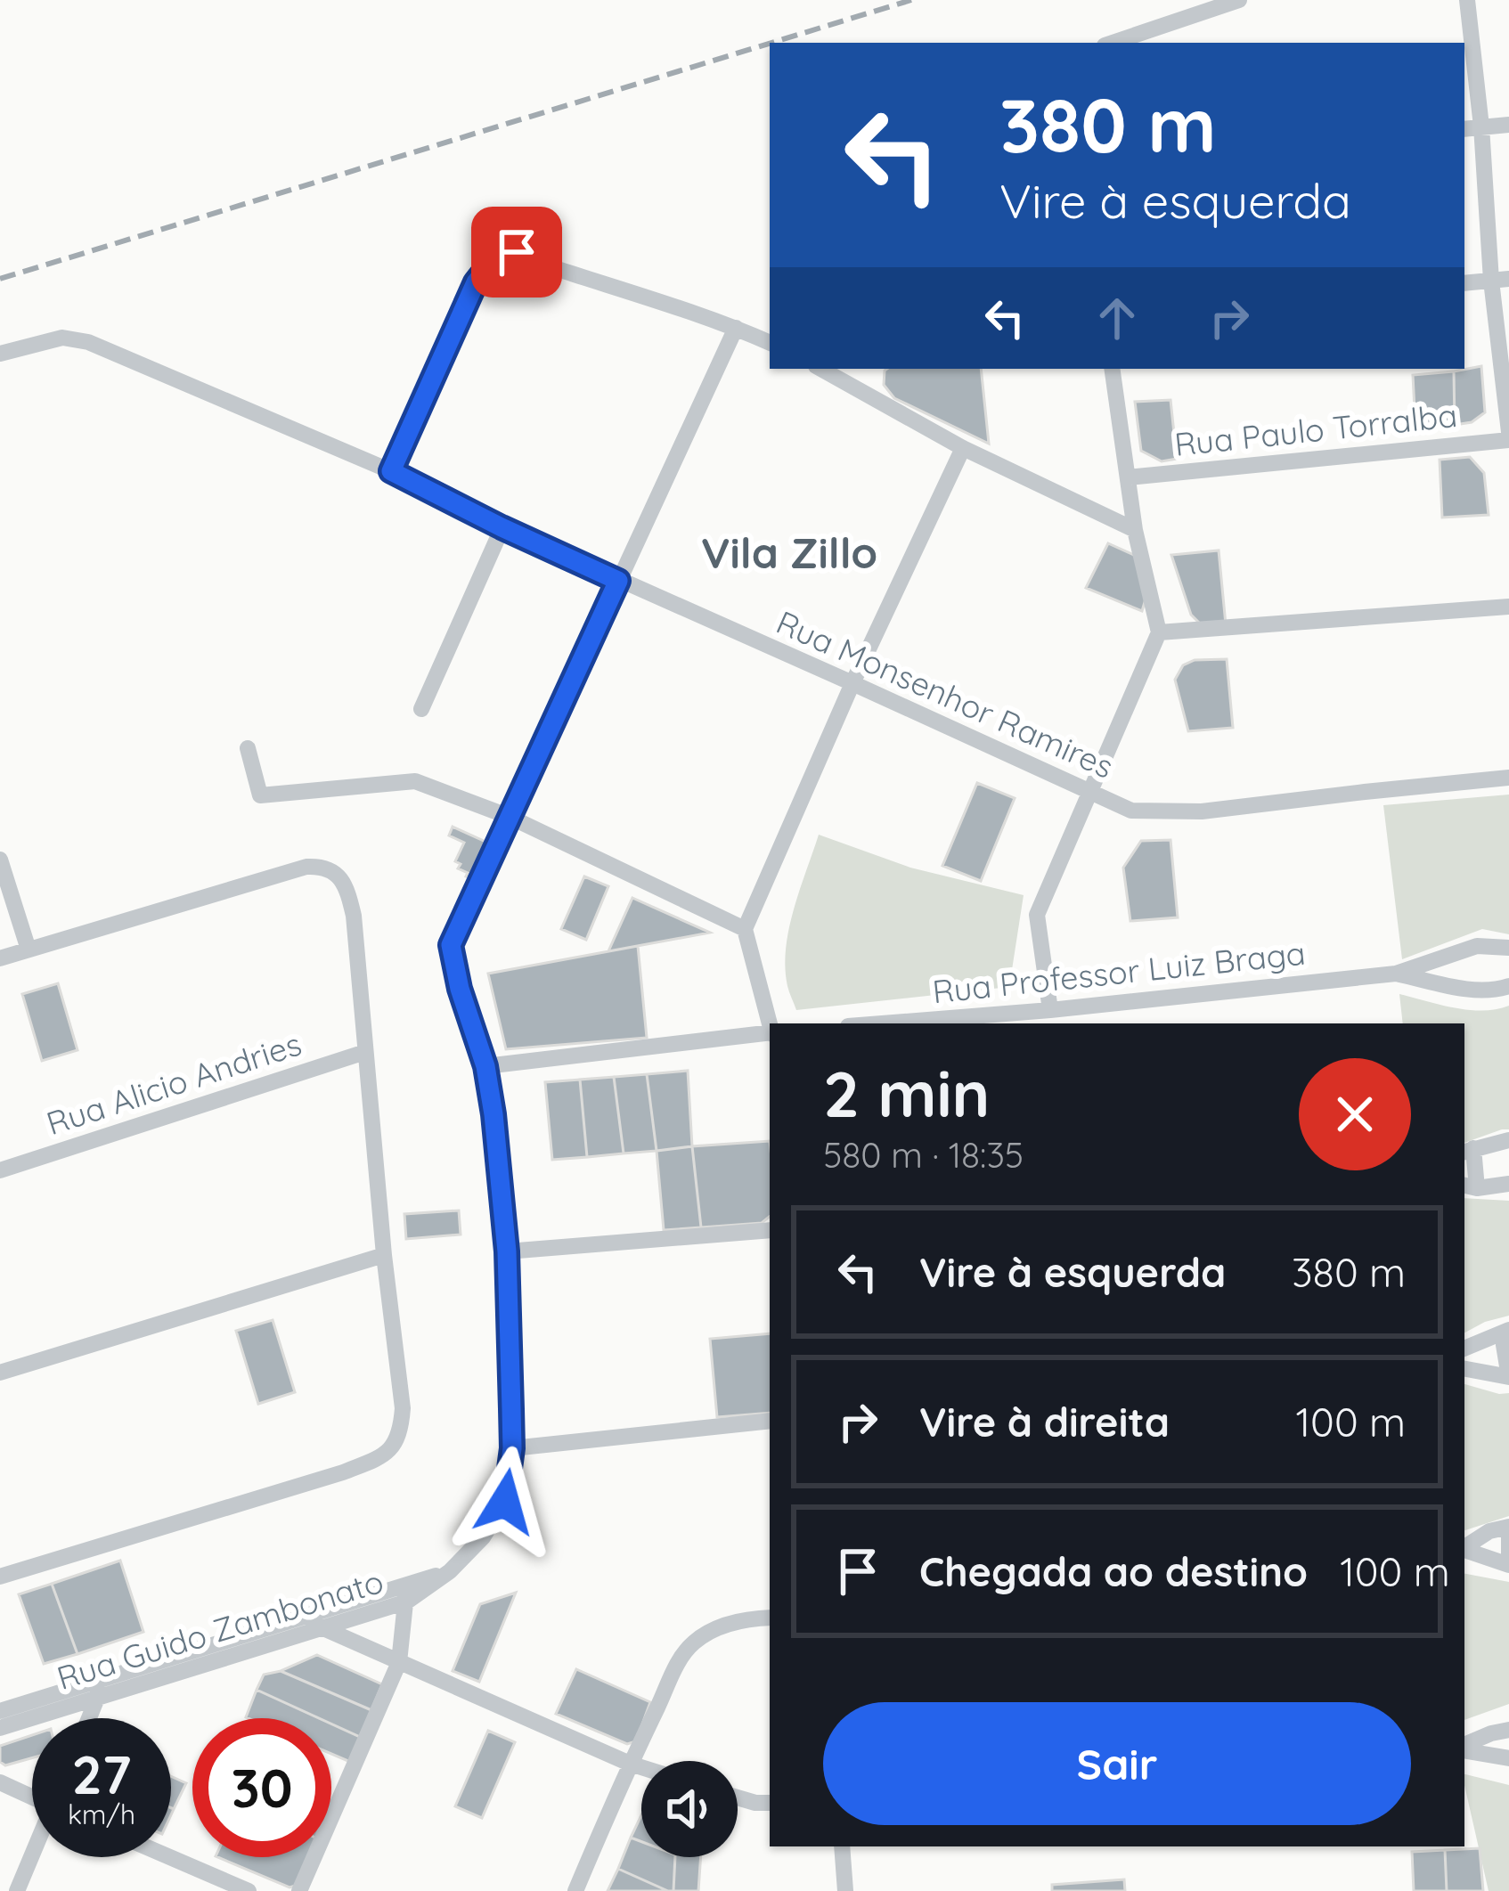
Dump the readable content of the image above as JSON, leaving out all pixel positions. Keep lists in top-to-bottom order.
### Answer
{
  "streets": {
    "street": [
      "Rua Paulo Torralba",
      "Rua Monsenhor Ramires",
      "Rua Professor Luiz Braga",
      "Rua Alicio Andries",
      "Rua Guido Zambonato"
    ]
  },
  "crossings": [
    ["Rua Monsenhor Ramires", "Rua Guido Zambonato"]
  ],
  "districts": ["Vila Zillo"],
  "page": {
    "turn": ["380 m", "Vire à esquerda"],
    "heading": ["2 min", "580 m · 18:35"],
    "list": [
      {
        "name": "Vire à esquerda",
        "value": "380 m"
      },
      {
        "name": "Vire à direita",
        "value": "100 m"
      },
      {
        "name": "Chegada ao destino",
        "value": "100 m"
      }
    ],
    "buttons": "Sair",
    "speed": "27 km/h",
    "limit": "30"
  }
}
